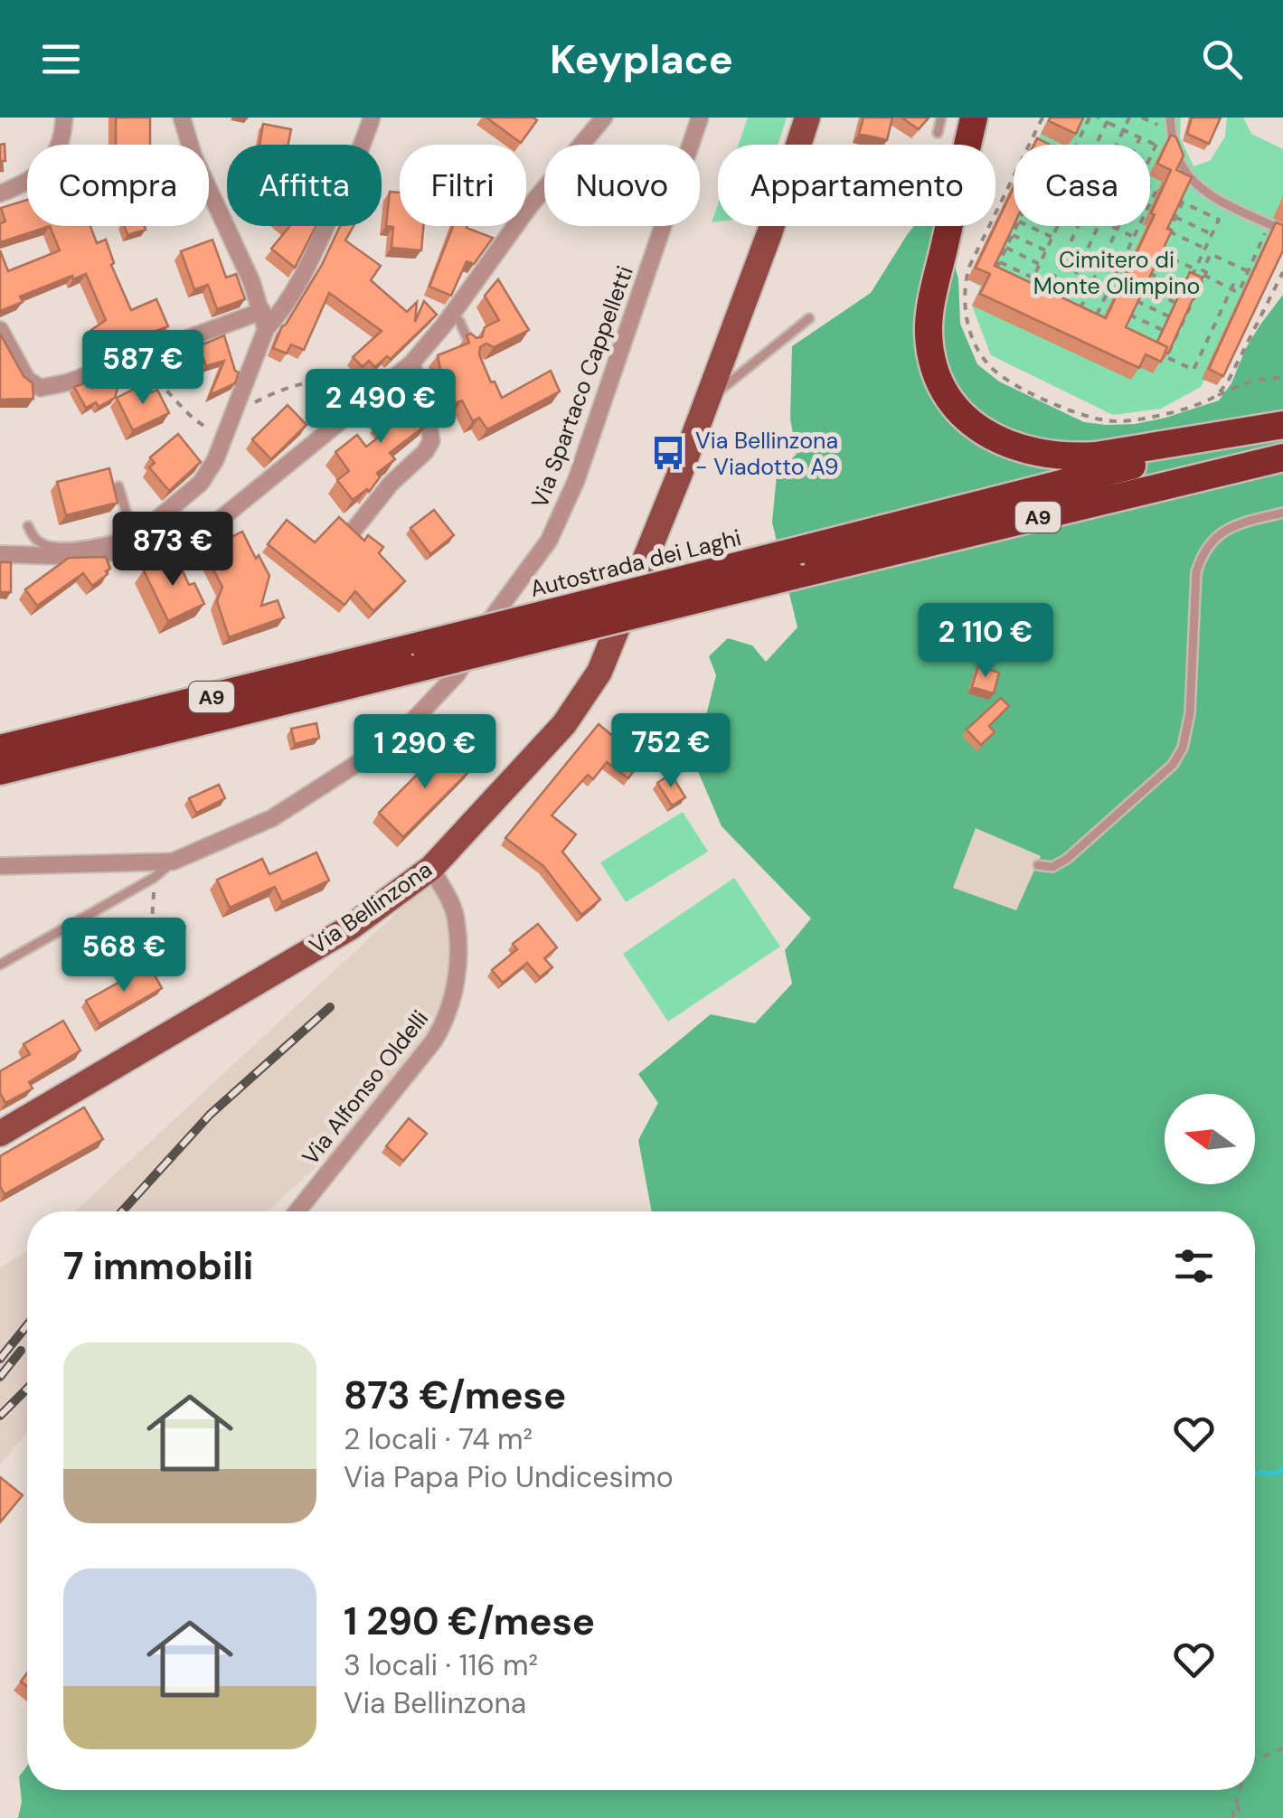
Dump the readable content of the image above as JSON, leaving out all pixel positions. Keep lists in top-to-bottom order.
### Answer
{
  "streets": {
    "highway": ["A9"],
    "main road": ["Via Bellinzona"],
    "street": ["Via Spartaco Cappelletti", "Via Alfonso Oldelli"]
  },
  "crossings": [
    ["Via Bellinzona", "Via Alfonso Oldelli"]
  ],
  "parks": ["Cimitero di Monte Olimpino"],
  "places": {
    "bus stop": ["Via Bellinzona - Viadotto A9"]
  },
  "north": "left",
  "page": {
    "header": "Keyplace",
    "chip": [
      "Compra",
      "Affitta",
      "Filtri",
      "Nuovo",
      "Appartamento",
      "Casa"
    ],
    "price": [
      "587 €",
      "2 490 €",
      "873 €",
      "2 110 €",
      "752 €",
      "1 290 €",
      "568 €"
    ],
    "heading": "7 immobili",
    "list": [
      {
        "name": "873 €/mese",
        "note": "2 locali · 74 m² · Via Papa Pio Undicesimo"
      },
      {
        "name": "1 290 €/mese",
        "note": "3 locali · 116 m² · Via Bellinzona"
      }
    ]
  }
}
